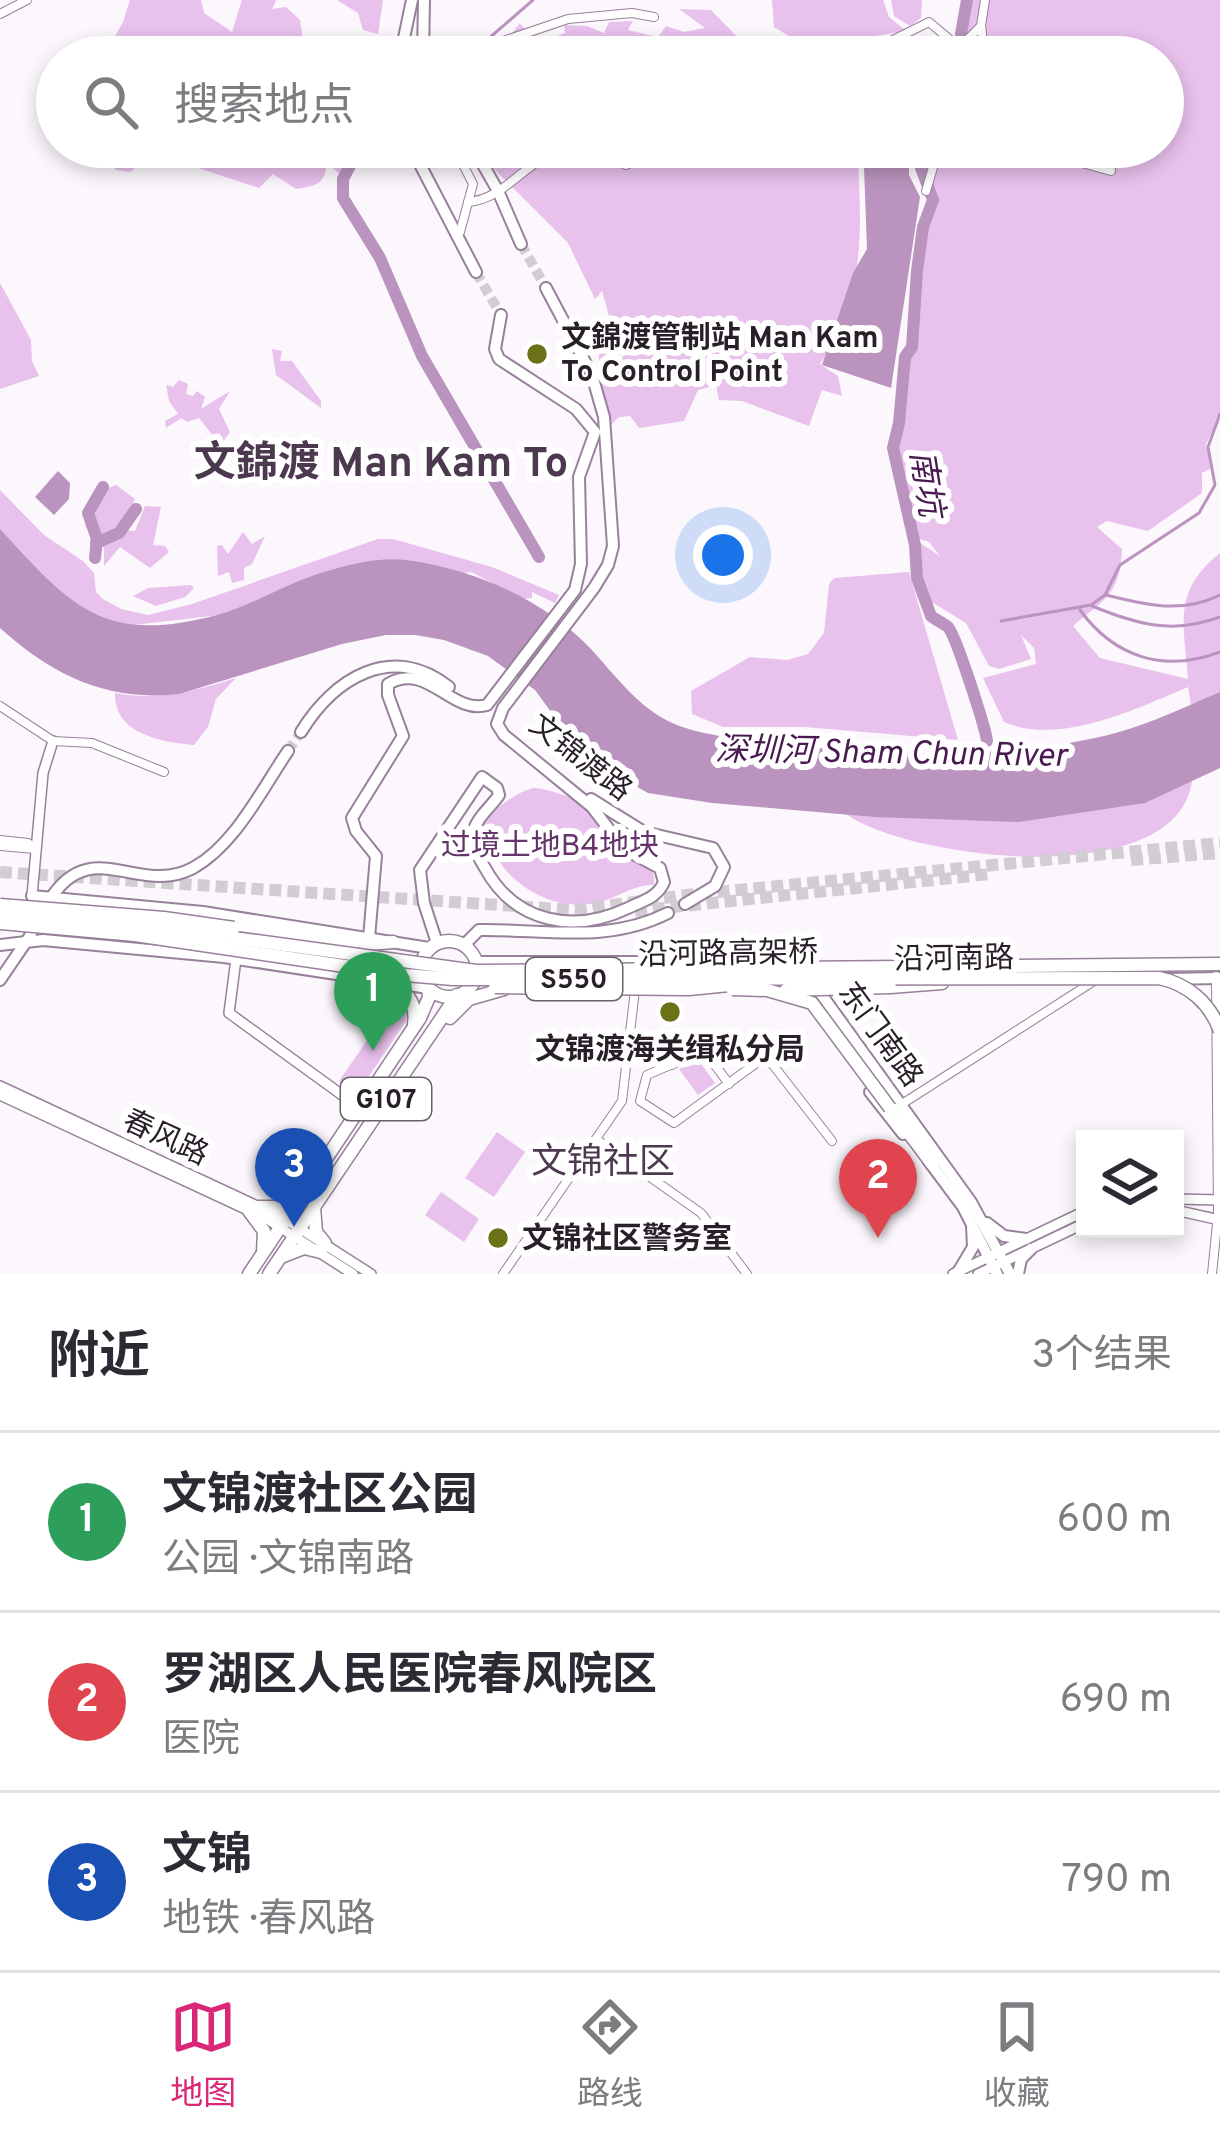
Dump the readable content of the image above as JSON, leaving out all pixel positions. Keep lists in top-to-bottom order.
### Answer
{
  "streets": {
    "highway": ["沿河路高架桥", "S550", "G107"],
    "main road": ["文锦渡路", "沿河南路", "东门南路"],
    "street": ["春风路"]
  },
  "crossings": [
    ["文锦渡路", "沿河南路"],
    ["文锦渡路", "G107"],
    ["沿河路高架桥", "沿河南路"],
    ["沿河路高架桥", "东门南路"],
    ["沿河南路", "东门南路"],
    ["沿河南路", "G107"],
    ["G107", "春风路"]
  ],
  "districts": ["文錦渡 Man Kam To", "文锦社区"],
  "water": ["南坑", "深圳河 Sham Chun River"],
  "parks": ["过境土地B4地块"],
  "places": ["文錦渡管制站 Man Kam To Control Point", "文锦渡海关缉私分局", "文锦社区警务室"],
  "page": {
    "search": "搜索地点",
    "pins": ["1", "3", "2"],
    "heading": ["附近", "3个结果"],
    "list": [
      {
        "mark": "1",
        "name": "文锦渡社区公园",
        "note": "公园 · 文锦南路",
        "value": "600 m"
      },
      {
        "mark": "2",
        "name": "罗湖区人民医院春风院区",
        "note": "医院",
        "value": "690 m"
      },
      {
        "mark": "3",
        "name": "文锦",
        "note": "地铁 · 春风路",
        "value": "790 m"
      }
    ],
    "nav": ["地图", "路线", "收藏"]
  }
}
